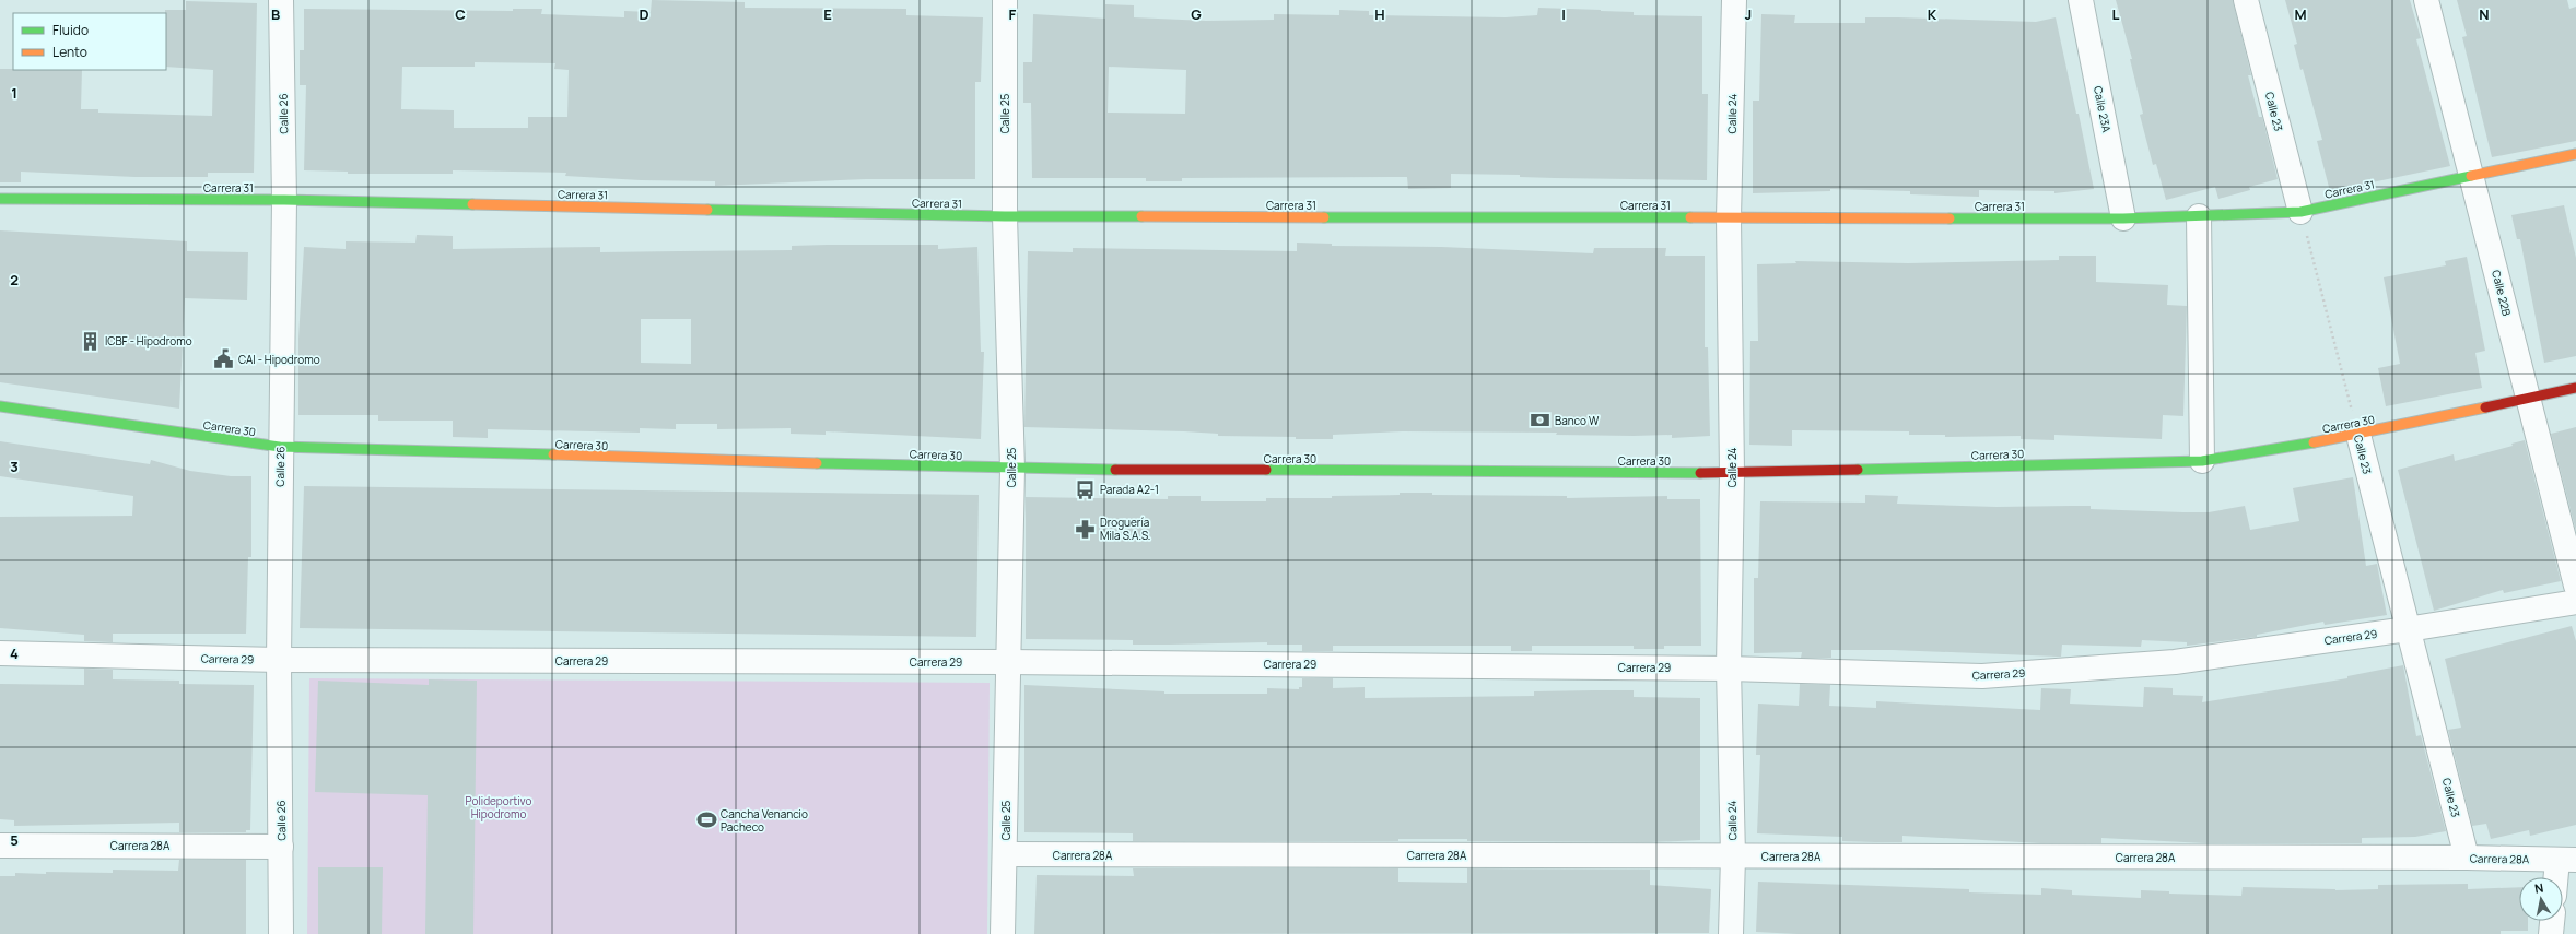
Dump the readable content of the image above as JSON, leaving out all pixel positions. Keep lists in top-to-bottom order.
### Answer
{
  "streets": {
    "street": [
      "Calle 23A",
      "Calle 23",
      "Calle 26",
      "Calle 25",
      "Calle 24",
      "Carrera 31",
      "Calle 22B",
      "Carrera 30",
      "Carrera 29",
      "Carrera 28A"
    ]
  },
  "crossings": [
    ["Calle 23A", "Carrera 31"],
    ["Calle 23", "Carrera 31"],
    ["Calle 23", "Carrera 30"],
    ["Calle 23", "Carrera 29"],
    ["Calle 23", "Carrera 28A"],
    ["Calle 26", "Carrera 31"],
    ["Calle 26", "Carrera 30"],
    ["Calle 26", "Carrera 29"],
    ["Calle 26", "Carrera 28A"],
    ["Calle 25", "Carrera 31"],
    ["Calle 25", "Carrera 30"],
    ["Calle 25", "Carrera 29"],
    ["Calle 25", "Carrera 28A"],
    ["Calle 24", "Carrera 31"],
    ["Calle 24", "Carrera 30"],
    ["Calle 24", "Carrera 29"],
    ["Calle 24", "Carrera 28A"],
    ["Carrera 31", "Calle 22B"],
    ["Calle 22B", "Carrera 30"]
  ],
  "parks": ["Polideportivo Hipodromo"],
  "places": {
    "building": ["ICBF - Hipodromo"],
    "public building": ["CAI - Hipodromo"],
    "bank": ["Banco W"],
    "bus stop": ["Parada A2-1"],
    "pharmacy": ["Droguería Mila S.A.S."],
    "sports": ["Cancha Venancio Pacheco"]
  },
  "legend": ["Fluido", "Lento"],
  "north": "top",
  "grid": {
    "columns": [
      "B",
      "C",
      "D",
      "E",
      "F",
      "G",
      "H",
      "I",
      "J",
      "K",
      "L",
      "M",
      "N"
    ],
    "rows": [
      "1",
      "2",
      "3",
      "4",
      "5"
    ]
  }
}
